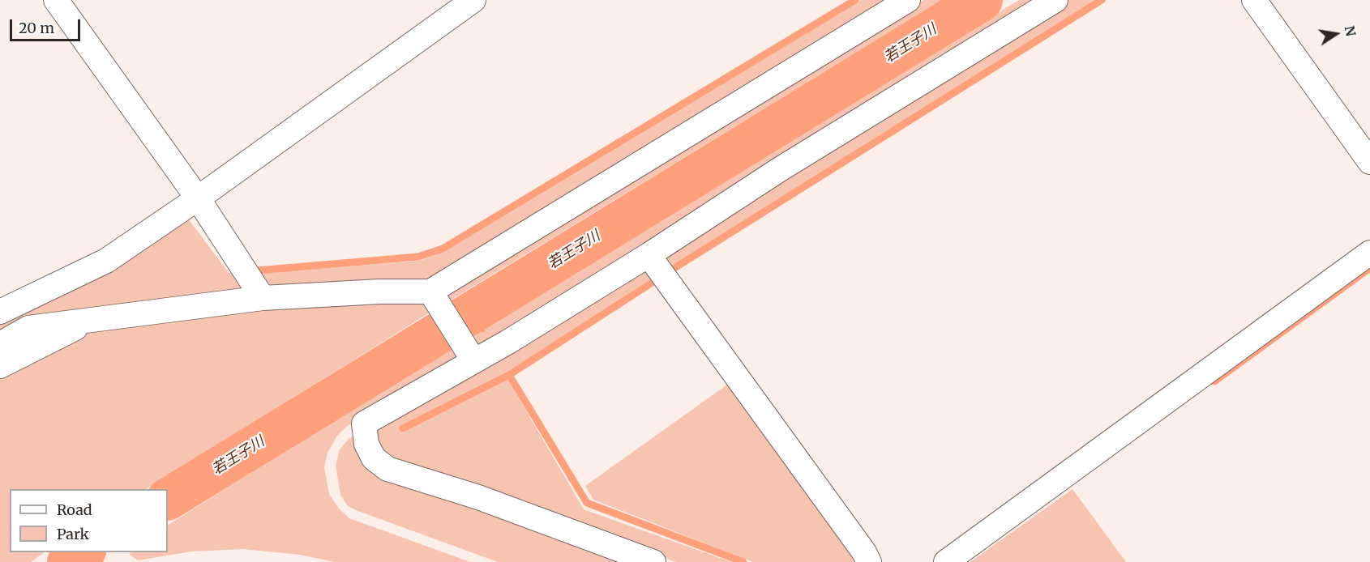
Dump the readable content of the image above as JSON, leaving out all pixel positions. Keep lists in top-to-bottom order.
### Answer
{
  "water": ["若王子川"],
  "legend": ["Road", "Park"],
  "scale_bar": "20 m",
  "north": "right"
}
